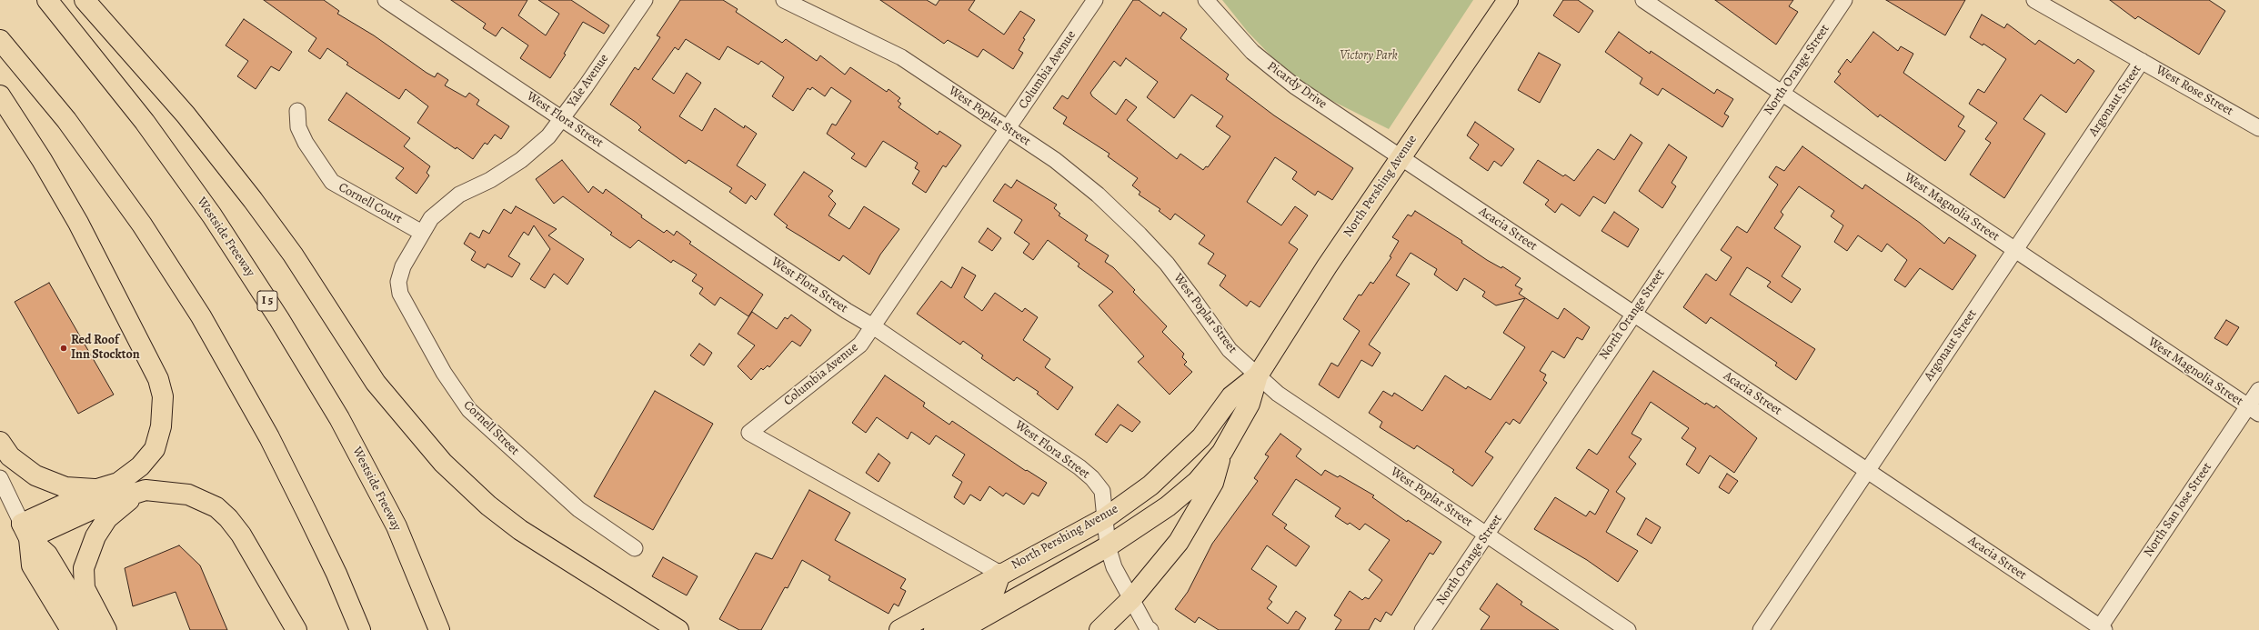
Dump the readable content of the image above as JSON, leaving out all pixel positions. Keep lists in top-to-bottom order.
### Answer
{
  "streets": {
    "main road": ["North Pershing Avenue", "Westside Freeway", "I 5"],
    "street": [
      "Columbia Avenue",
      "North Orange Street",
      "Yale Avenue",
      "Picardy Drive",
      "West Rose Street",
      "Argonaut Street",
      "West Poplar Street",
      "West Flora Street",
      "Cornell Court",
      "West Magnolia Street",
      "Acacia Street",
      "Cornell Street",
      "North San Jose Street"
    ]
  },
  "crossings": [
    ["Columbia Avenue", "West Poplar Street"],
    ["Columbia Avenue", "West Flora Street"],
    ["Columbia Avenue", "North Pershing Avenue"],
    ["North Orange Street", "West Poplar Street"],
    ["North Orange Street", "West Magnolia Street"],
    ["North Orange Street", "Acacia Street"],
    ["Yale Avenue", "West Flora Street"],
    ["Yale Avenue", "Cornell Court"],
    ["Yale Avenue", "Cornell Street"],
    ["Picardy Drive", "North Pershing Avenue"],
    ["Picardy Drive", "Acacia Street"],
    ["West Rose Street", "Argonaut Street"],
    ["Argonaut Street", "West Magnolia Street"],
    ["Argonaut Street", "Acacia Street"],
    ["West Poplar Street", "North Pershing Avenue"],
    ["West Flora Street", "North Pershing Avenue"],
    ["North Pershing Avenue", "Acacia Street"],
    ["Cornell Court", "Cornell Street"],
    ["West Magnolia Street", "North San Jose Street"],
    ["Acacia Street", "North San Jose Street"]
  ],
  "parks": ["Victory Park"],
  "places": ["Red Roof Inn Stockton"]
}
